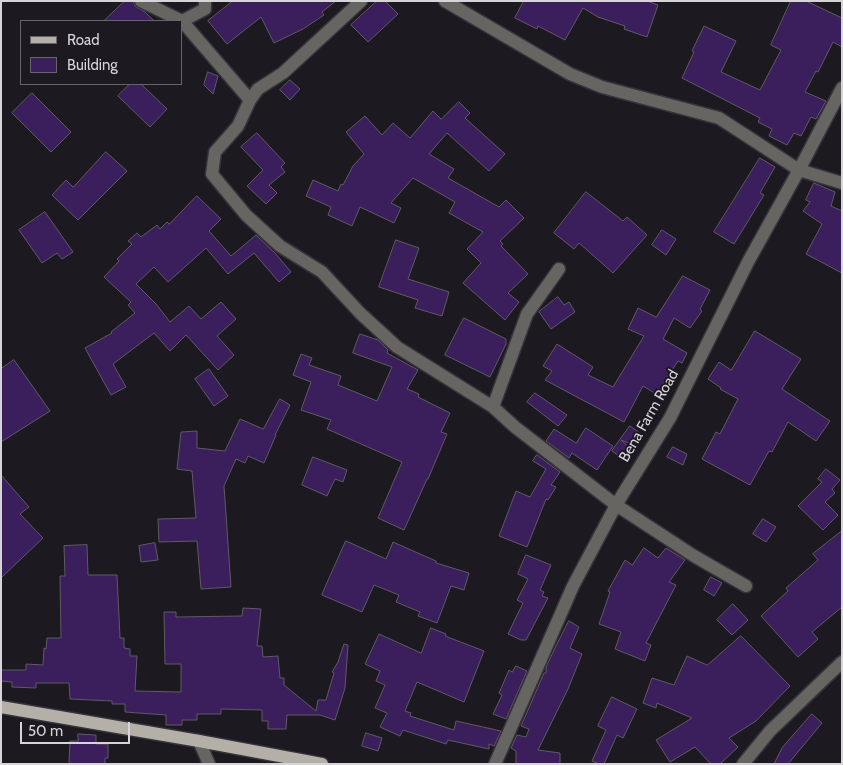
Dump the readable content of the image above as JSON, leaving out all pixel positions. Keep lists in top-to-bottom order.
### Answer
{
  "streets": {
    "street": ["Bena Farm Road"]
  },
  "legend": ["Road", "Building"],
  "scale_bar": "50 m"
}
